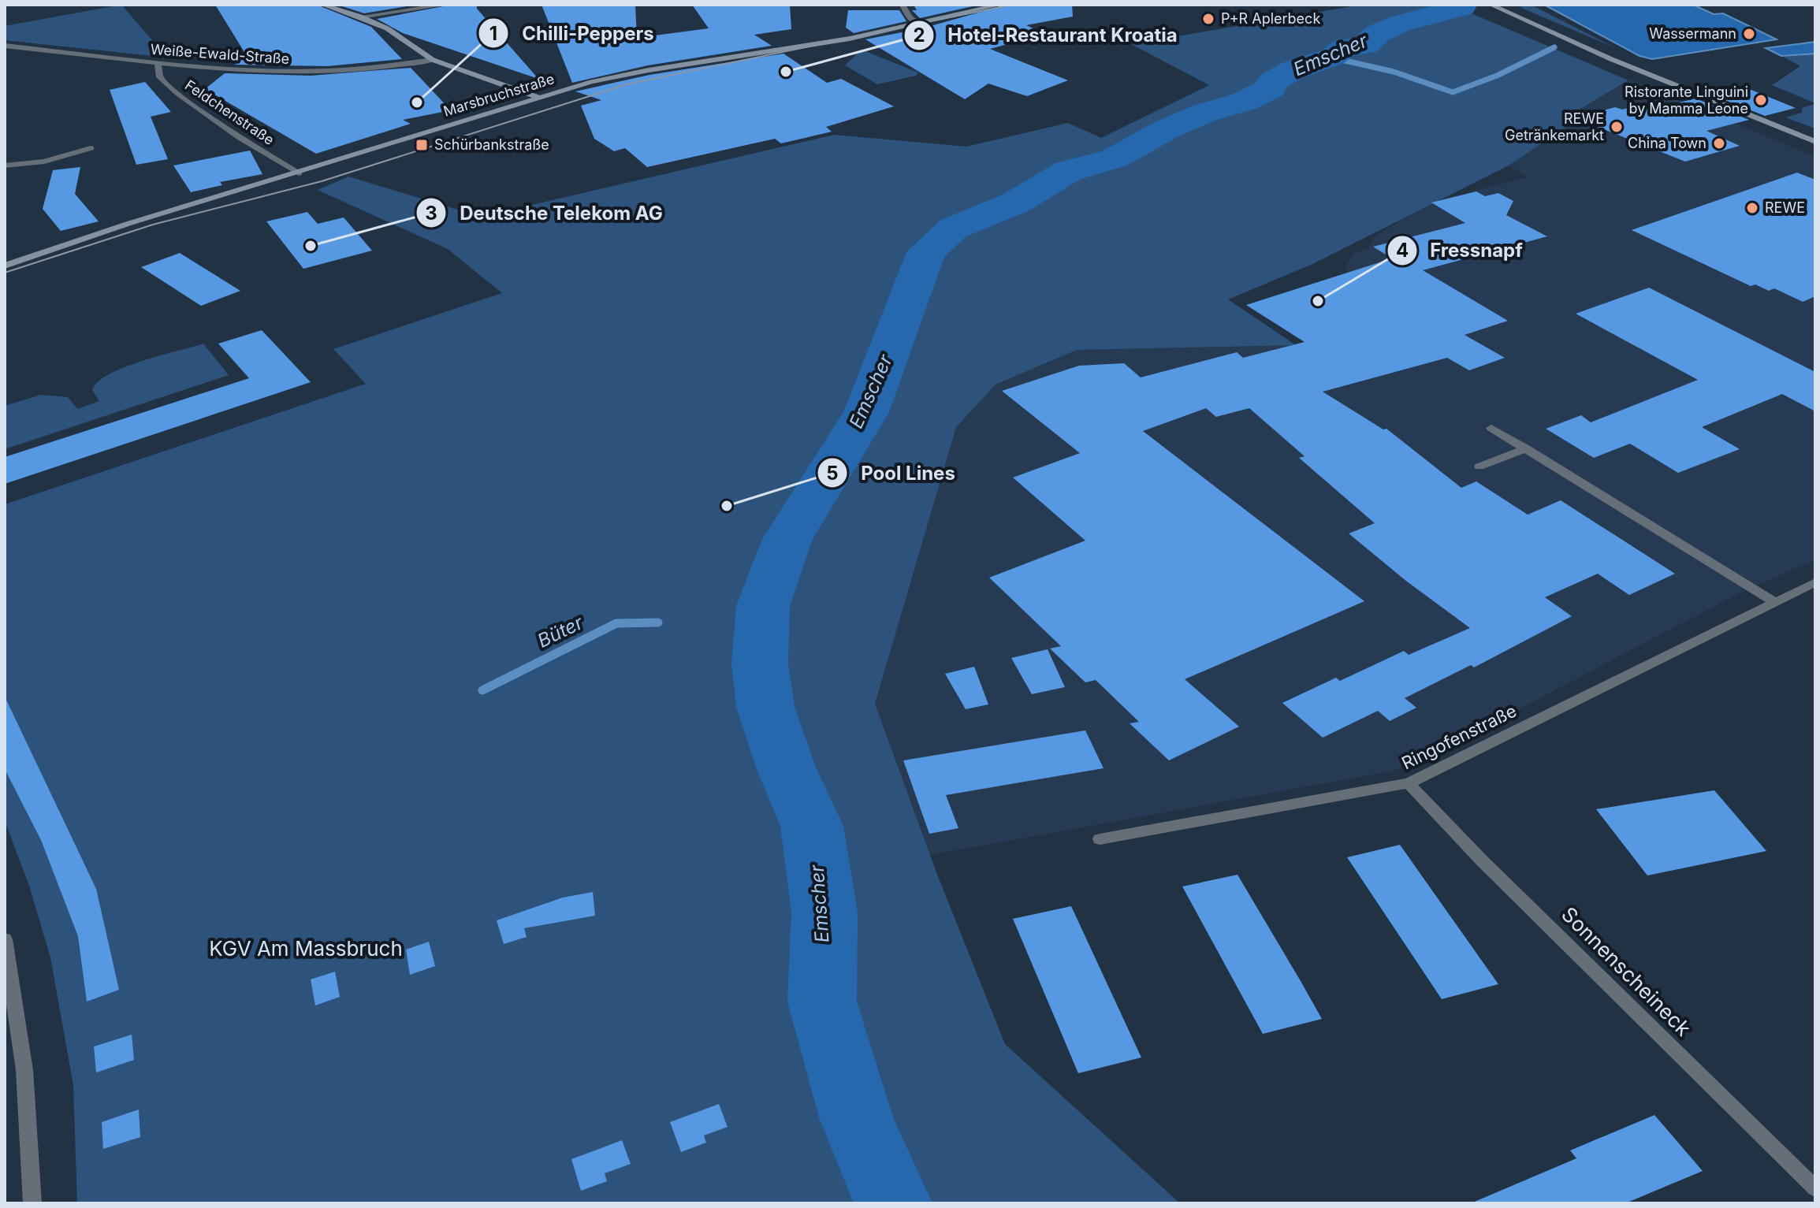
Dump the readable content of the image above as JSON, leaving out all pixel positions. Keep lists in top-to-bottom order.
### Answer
{
  "streets": {
    "street": [
      "Weiße-Ewald-Straße",
      "Marsbruchstraße",
      "Feldchenstraße",
      "Ringofenstraße",
      "Sonnenscheineck"
    ]
  },
  "crossings": [
    ["Weiße-Ewald-Straße", "Feldchenstraße"],
    ["Marsbruchstraße", "Feldchenstraße"],
    ["Ringofenstraße", "Sonnenscheineck"]
  ],
  "water": ["Emscher", "Büter"],
  "parks": ["KGV Am Massbruch"],
  "places": {
    "other": [
      "P+R Aplerbeck",
      "Wassermann",
      "Hotel-Restaurant Kroatia",
      "Ristorante Linguini by Mamma Leone",
      "Chilli-Peppers",
      "REWE Getränkemarkt",
      "China Town",
      "REWE",
      "Deutsche Telekom AG",
      "Fressnapf",
      "Pool Lines"
    ],
    "transit": ["Schürbankstraße"]
  }
}
